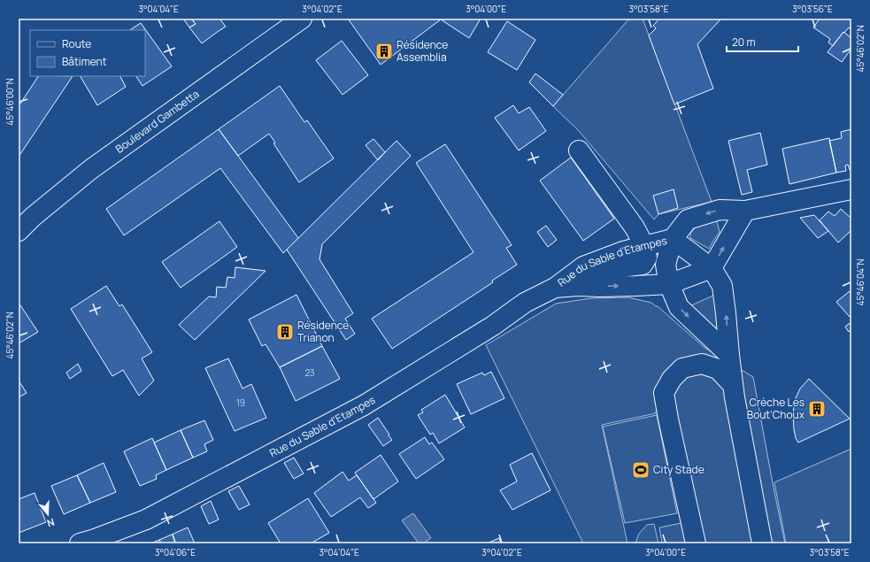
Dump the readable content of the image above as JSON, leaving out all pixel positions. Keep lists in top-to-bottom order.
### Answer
{
  "streets": {
    "street": ["Boulevard Gambetta", "Rue du Sable d'Etampes"]
  },
  "places": {
    "building": ["Résidence Assemblia", "Résidence Trianon", "Crèche Les Bout'Choux"],
    "sports": ["City Stade"]
  },
  "house_numbers": ["23", "19"],
  "legend": ["Route", "Bâtiment"],
  "scale_bar": "20 m",
  "north": "bottom",
  "coordinates": [
    "3°04'04\"E",
    "3°04'02\"E",
    "3°04'00\"E",
    "3°03'58\"E",
    "3°03'56\"E",
    "45°46'02\"N",
    "45°46'00\"N",
    "45°46'04\"N",
    "3°04'06\"E"
  ]
}
